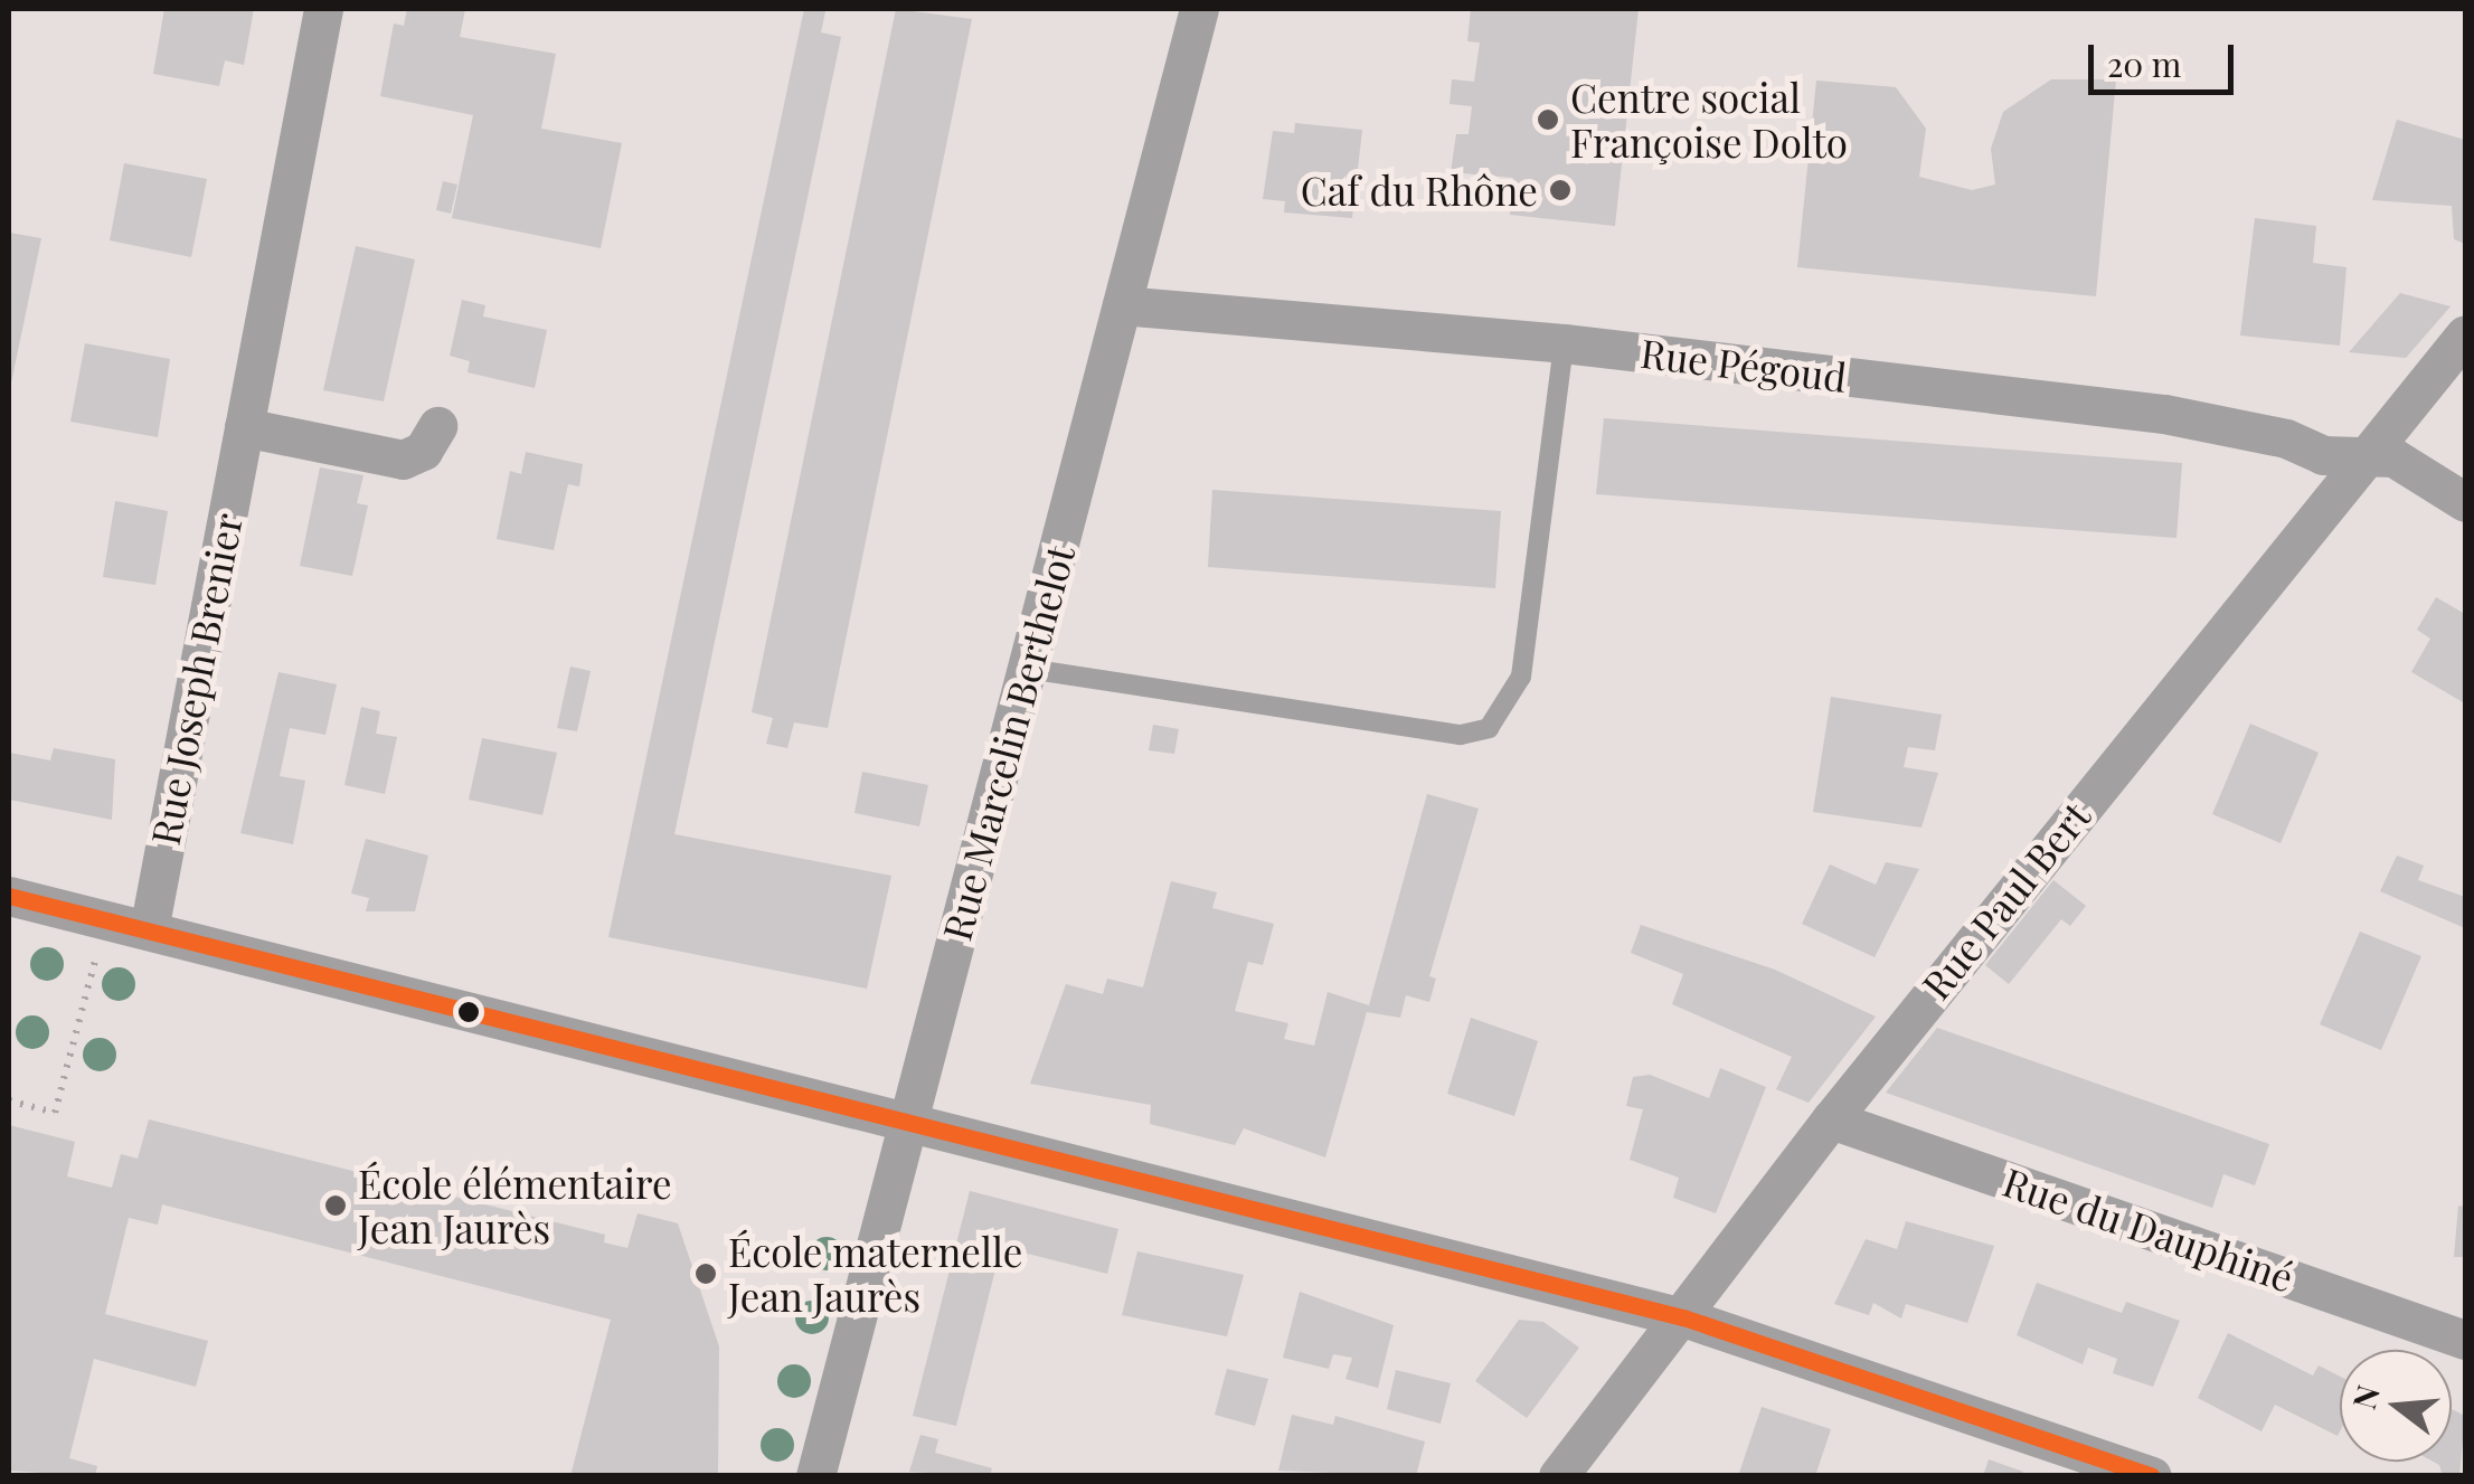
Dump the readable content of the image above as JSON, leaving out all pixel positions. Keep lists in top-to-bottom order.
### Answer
{
  "streets": {
    "street": [
      "Rue Pégoud",
      "Rue Joseph Brenier",
      "Rue Marcelin Berthelot",
      "Rue Paul Bert",
      "Rue du Dauphiné"
    ]
  },
  "crossings": [
    ["Rue Pégoud", "Rue Marcelin Berthelot"],
    ["Rue Pégoud", "Rue Paul Bert"],
    ["Rue Paul Bert", "Rue du Dauphiné"]
  ],
  "places": [
    "Centre social Françoise Dolto",
    "Caf du Rhône",
    "École élémentaire Jean Jaurès",
    "École maternelle Jean Jaurès"
  ],
  "scale_bar": "20 m",
  "north": "left"
}
